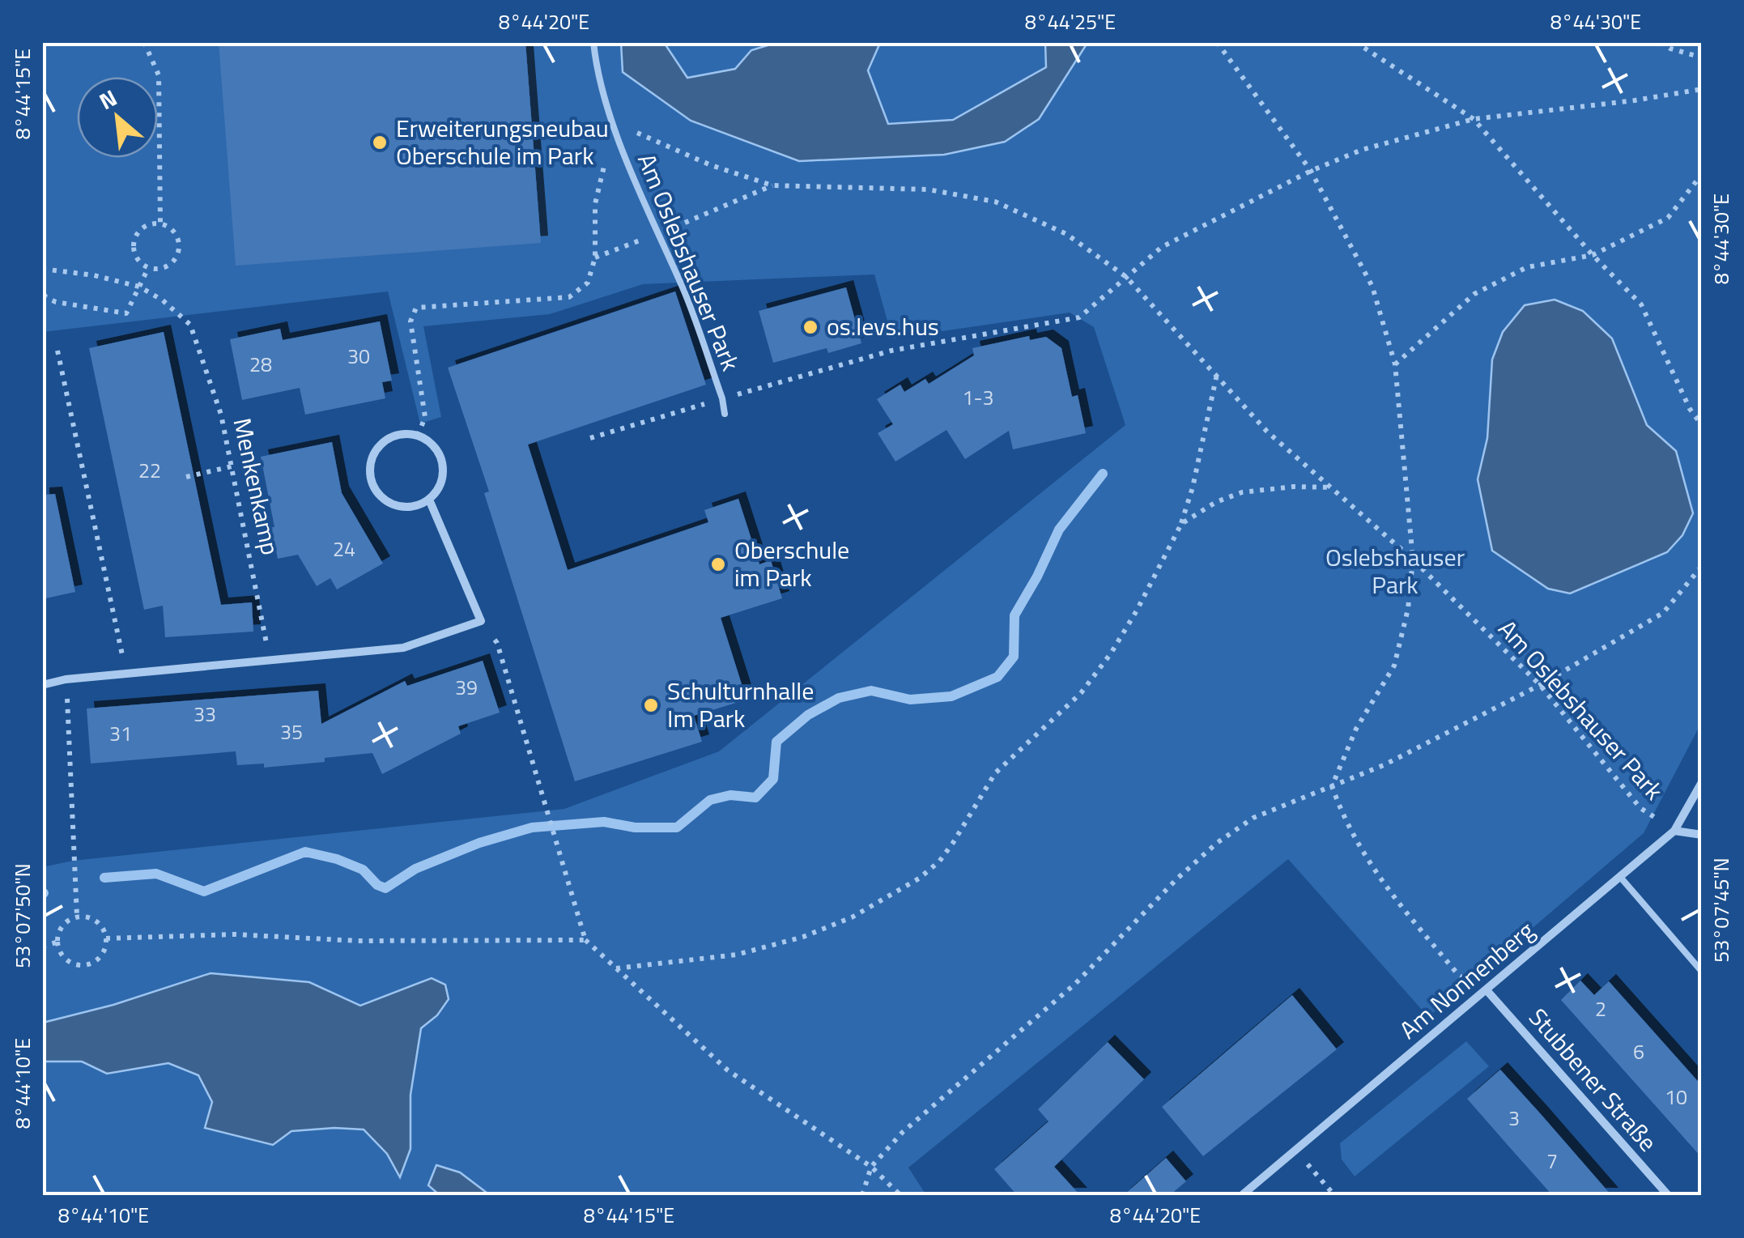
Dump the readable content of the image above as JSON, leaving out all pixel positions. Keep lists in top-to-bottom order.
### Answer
{
  "streets": {
    "street": ["Am Nonnenberg", "Stubbener Straße"],
    "lane": ["Am Oslebshauser Park"],
    "path": ["Menkenkamp"]
  },
  "crossings": [
    ["Am Oslebshauser Park", "Am Nonnenberg"],
    ["Am Nonnenberg", "Stubbener Straße"]
  ],
  "parks": ["Oslebshauser Park"],
  "places": [
    "Erweiterungsneubau Oberschule im Park",
    "os.levs.hus",
    "Oberschule im Park",
    "Schulturnhalle Im Park"
  ],
  "house_numbers": [
    "30",
    "28",
    "1-3",
    "22",
    "24",
    "39",
    "33",
    "35",
    "31",
    "2",
    "6",
    "10",
    "3",
    "7"
  ],
  "north": "top left",
  "coordinates": [
    "8°44'20\"E",
    "8°44'25\"E",
    "8°44'30\"E",
    "8°44'15\"E",
    "53°07'45\"N",
    "53°07'50\"N",
    "8°44'10\"E"
  ]
}
